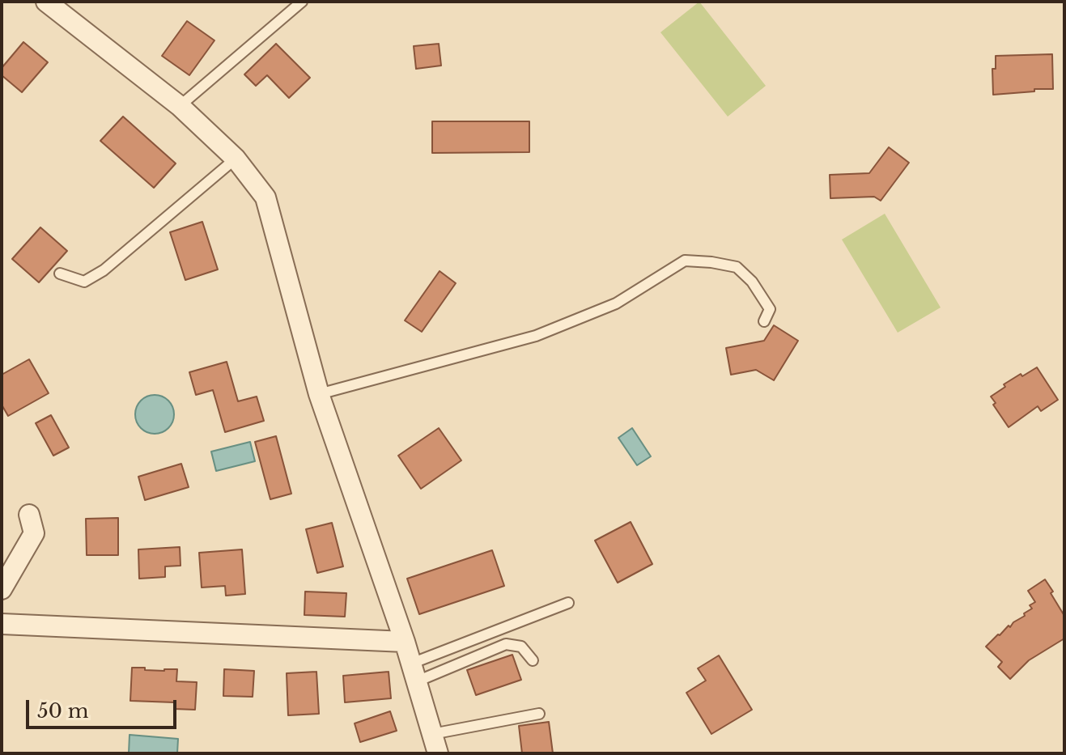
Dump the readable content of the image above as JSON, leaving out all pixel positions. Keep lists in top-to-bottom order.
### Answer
{
  "scale_bar": "50 m"
}
